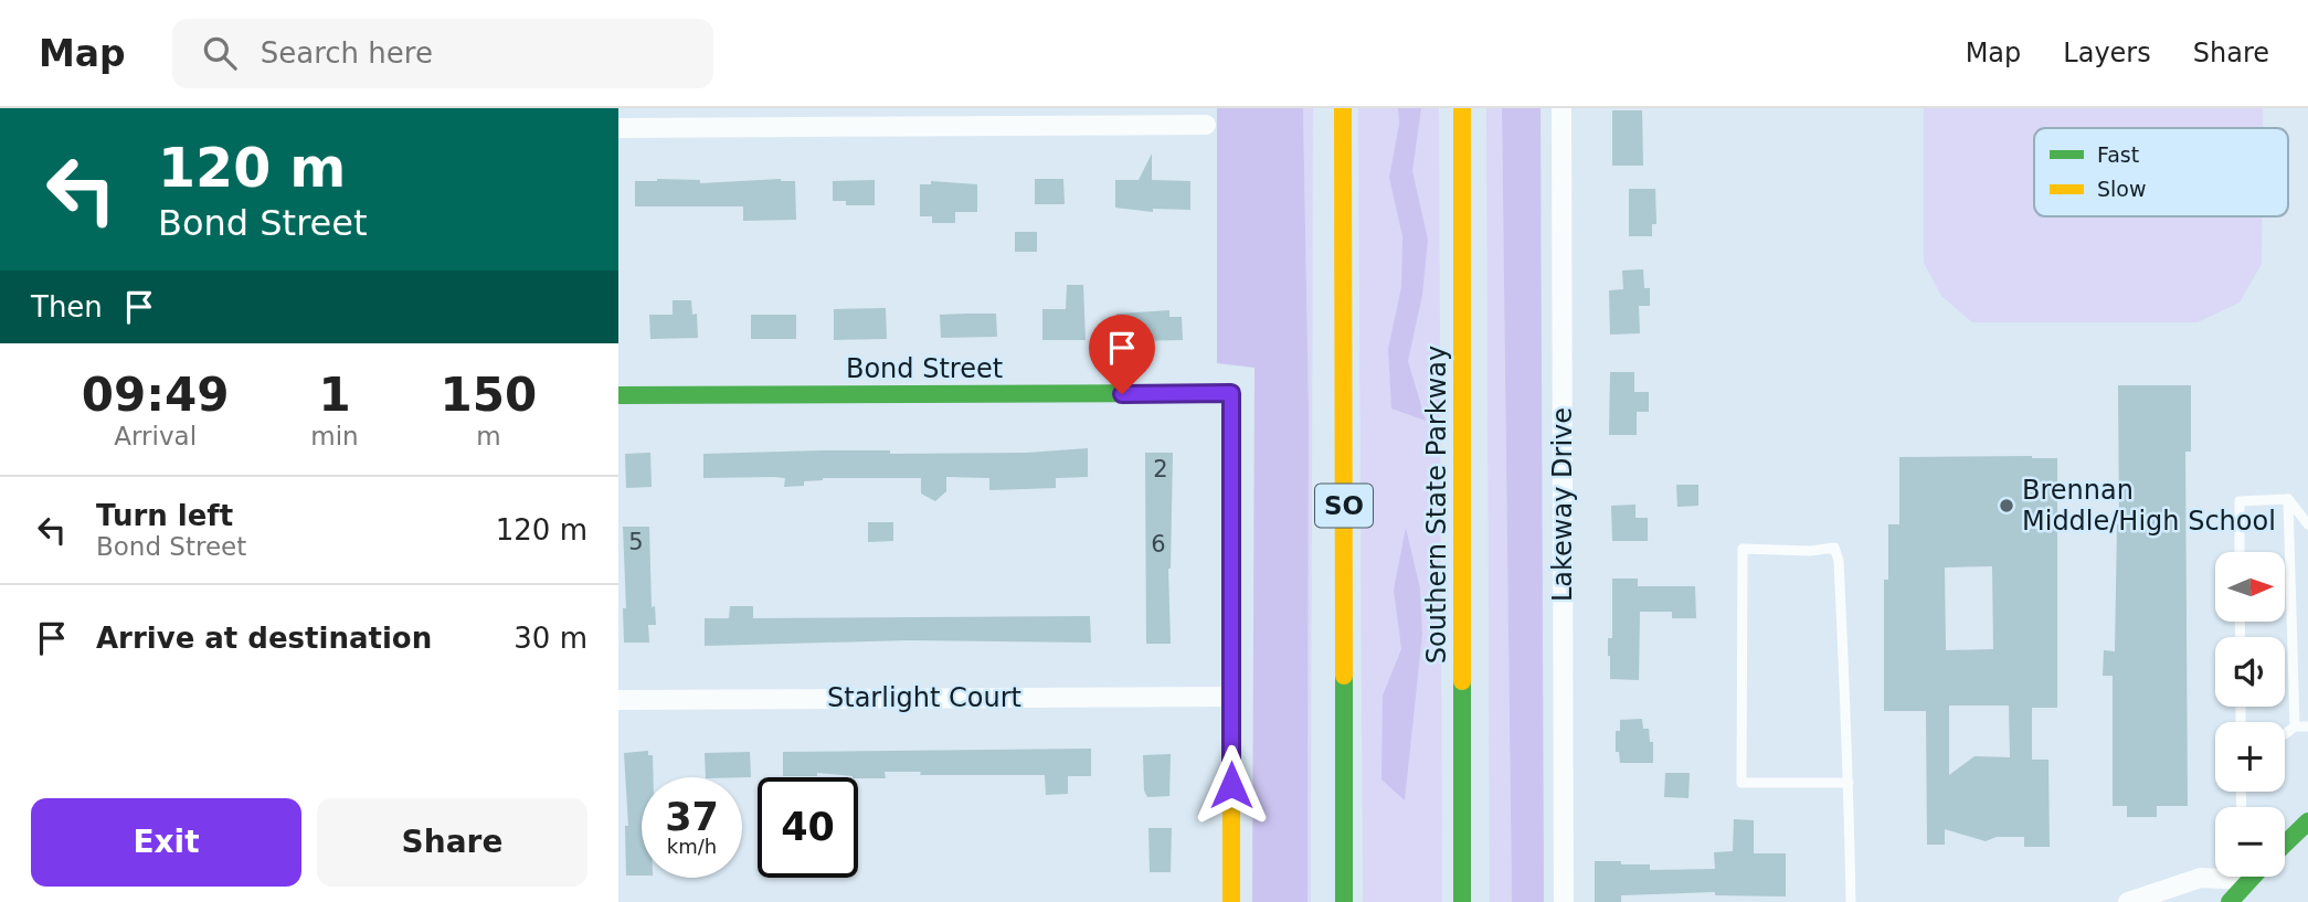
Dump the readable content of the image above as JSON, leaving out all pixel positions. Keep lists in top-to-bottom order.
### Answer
{
  "streets": {
    "main road": ["Bond Street", "Southern State Parkway", "SO"],
    "street": ["Lakeway Drive", "Starlight Court"]
  },
  "crossings": [
    ["Bond Street", "Starlight Court"]
  ],
  "places": ["Brennan Middle/High School"],
  "house_numbers": ["2", "5", "6"],
  "legend": ["Fast", "Slow"],
  "north": "right",
  "page": {
    "header": "Map",
    "search": "Search here",
    "nav": ["Map", "Layers", "Share"],
    "turn": ["120 m", "Bond Street"],
    "then": "Then",
    "eta": [
      "09:49",
      "Arrival",
      "1",
      "min",
      "150",
      "m"
    ],
    "list": [
      {
        "name": "Turn left",
        "note": "Bond Street",
        "value": "120 m"
      },
      {
        "name": "Arrive at destination",
        "value": "30 m"
      }
    ],
    "map_buttons": ["+", "−"],
    "speed": "37 km/h",
    "limit": "40",
    "buttons": ["Exit", "Share"]
  }
}
